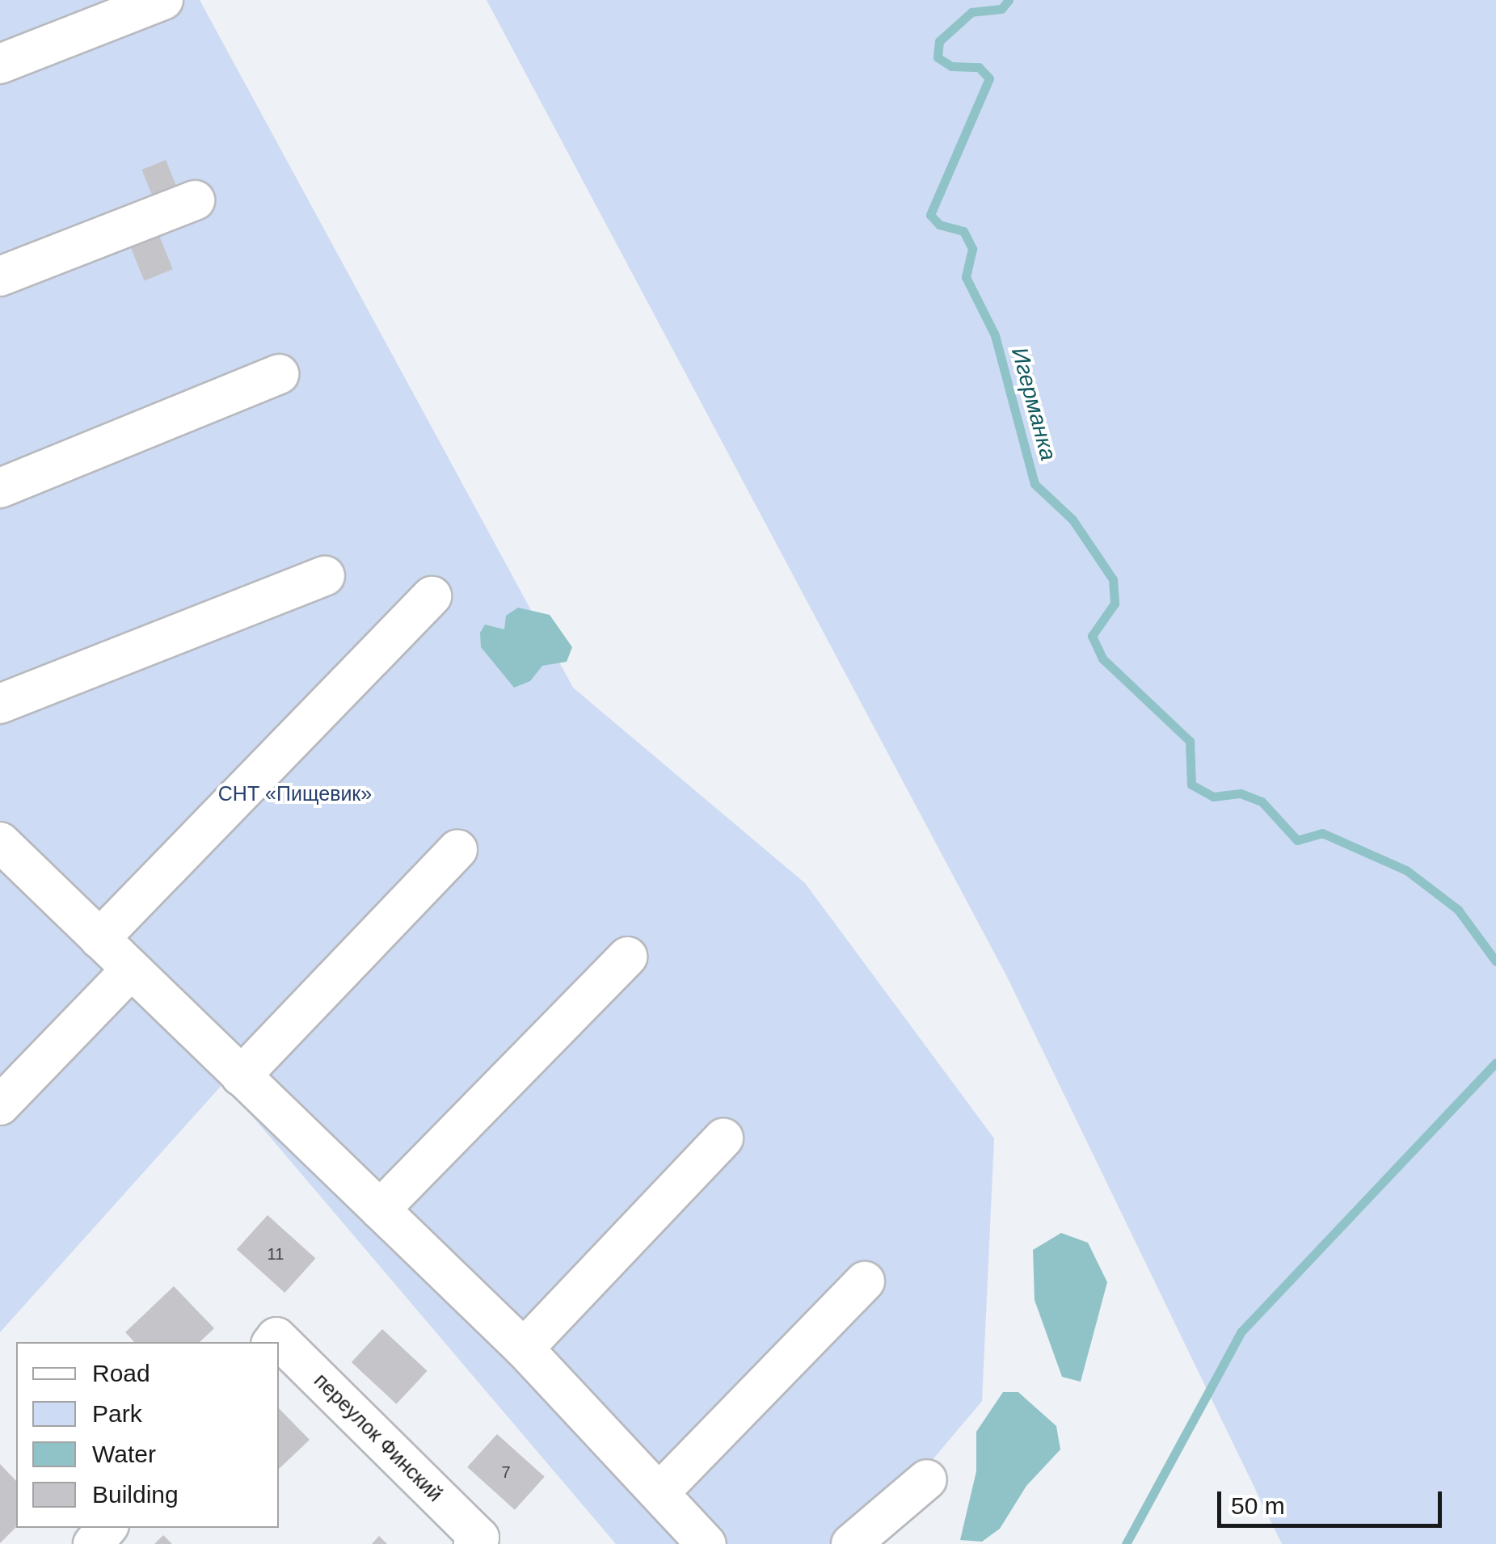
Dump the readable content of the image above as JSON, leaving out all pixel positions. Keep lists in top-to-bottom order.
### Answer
{
  "streets": {
    "street": ["переулок Финский"]
  },
  "water": ["Игерманка"],
  "parks": ["СНТ «Пищевик»"],
  "house_numbers": ["11", "7"],
  "legend": [
    "Road",
    "Park",
    "Water",
    "Building"
  ],
  "scale_bar": "50 m"
}
